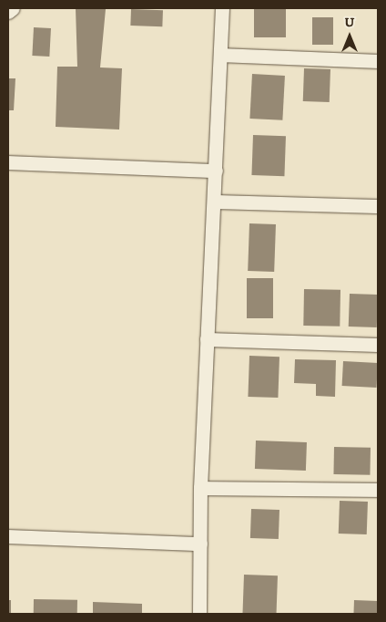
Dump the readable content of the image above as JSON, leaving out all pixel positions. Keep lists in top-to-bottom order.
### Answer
{
  "north": "top"
}
